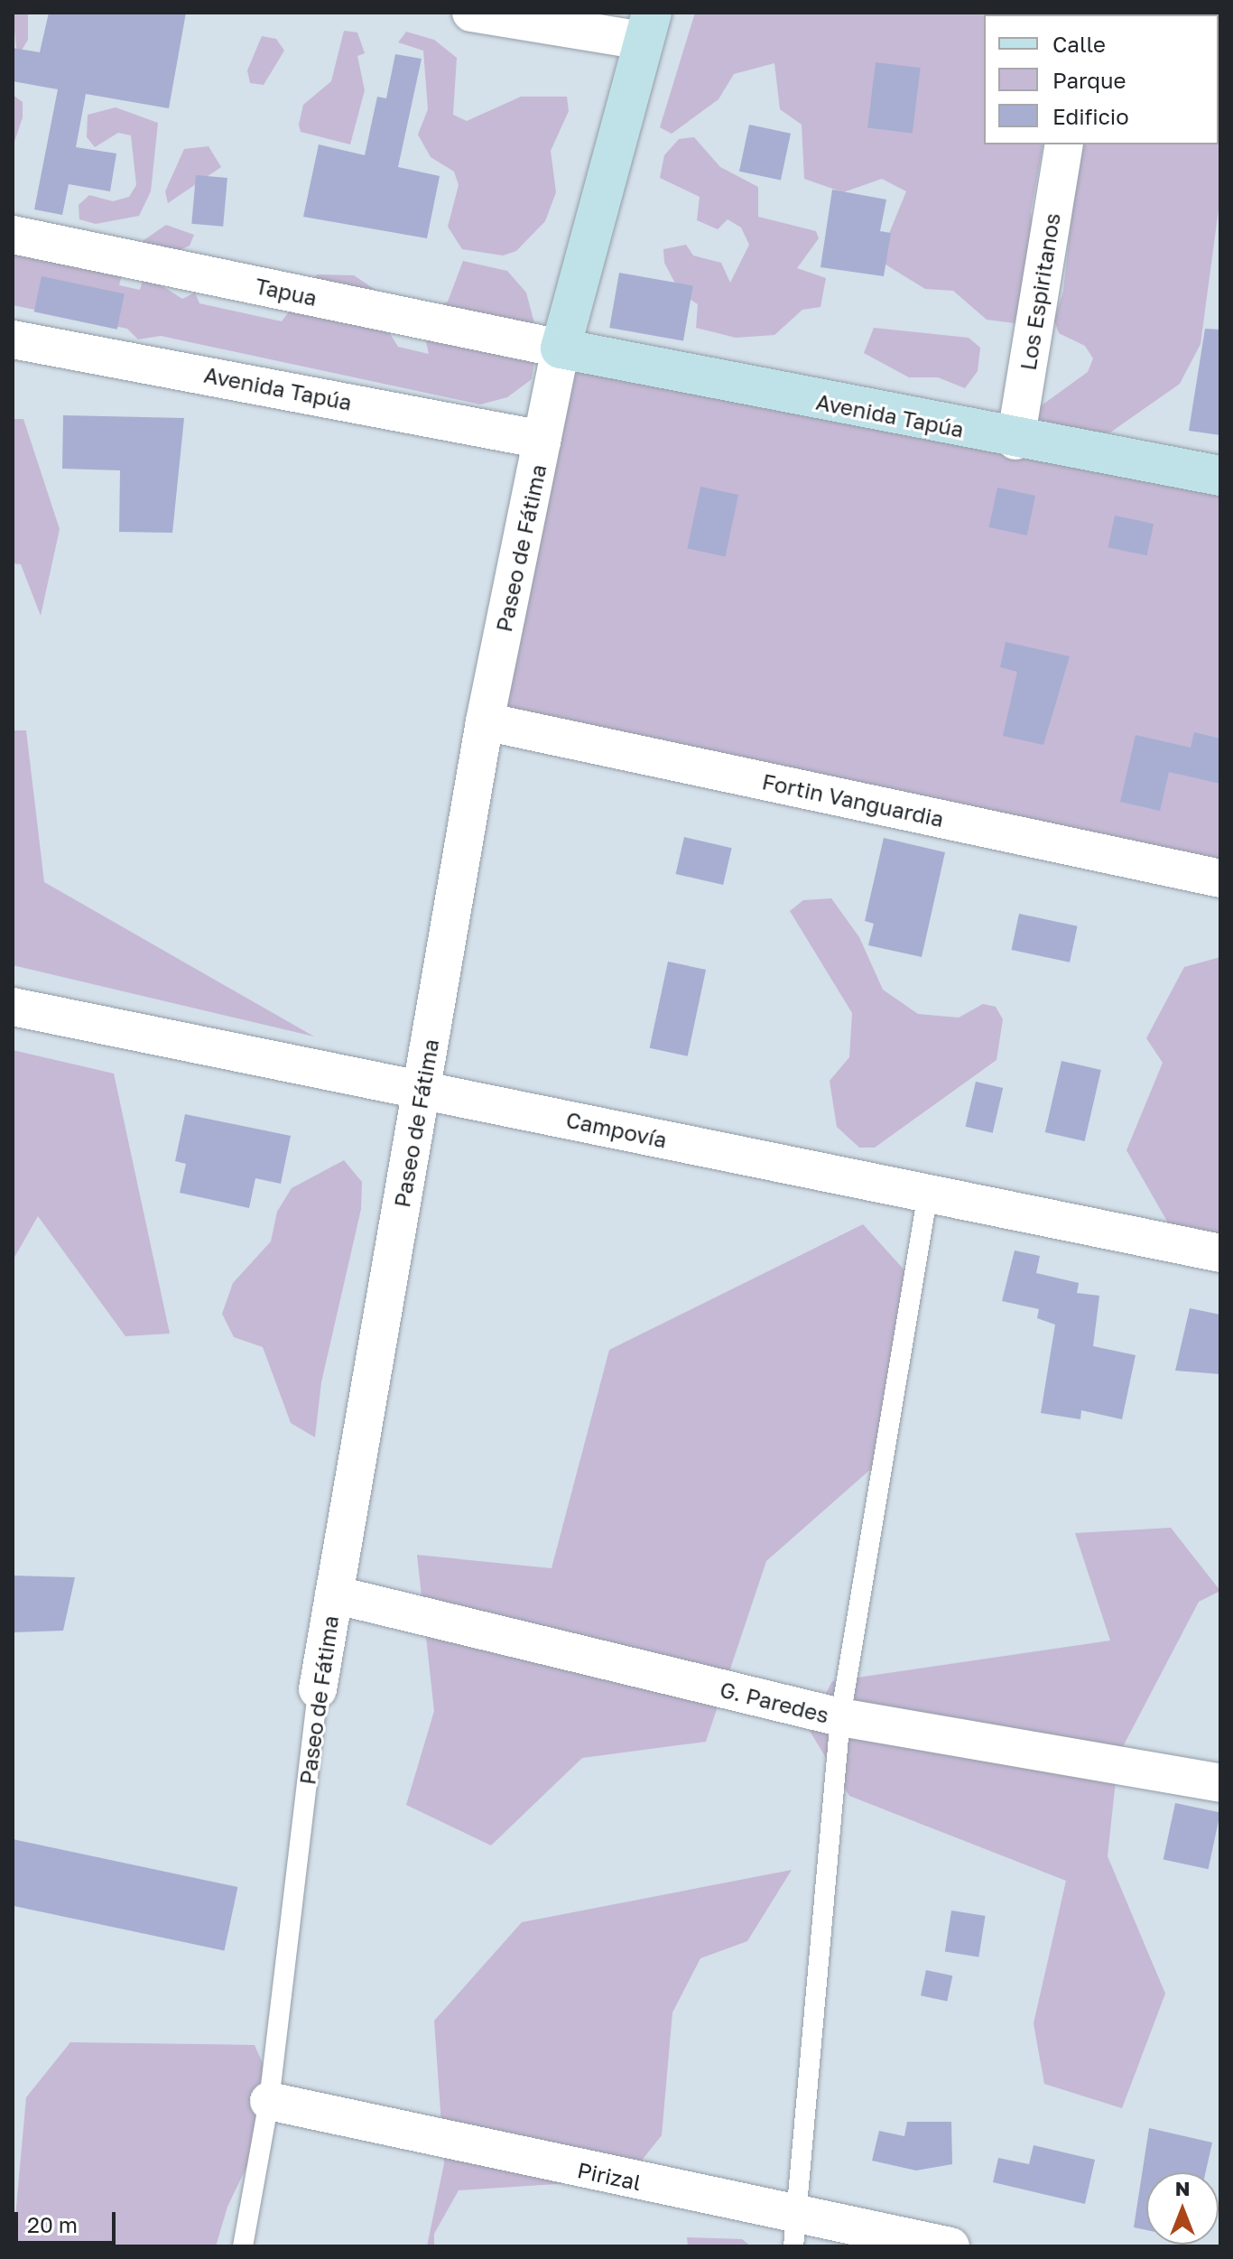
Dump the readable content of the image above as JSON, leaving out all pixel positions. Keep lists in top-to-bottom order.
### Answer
{
  "streets": {
    "street": [
      "Tapua",
      "Los Espiritanos",
      "Avenida Tapúa",
      "Paseo de Fátima",
      "Fortin Vanguardia",
      "Campovía",
      "G. Paredes",
      "Pirizal"
    ]
  },
  "crossings": [
    ["Tapua", "Avenida Tapúa"],
    ["Tapua", "Paseo de Fátima"],
    ["Los Espiritanos", "Avenida Tapúa"],
    ["Avenida Tapúa", "Paseo de Fátima"],
    ["Paseo de Fátima", "Fortin Vanguardia"],
    ["Paseo de Fátima", "Campovía"],
    ["Paseo de Fátima", "G. Paredes"],
    ["Paseo de Fátima", "Pirizal"]
  ],
  "legend": ["Calle", "Parque", "Edificio"],
  "scale_bar": "20 m",
  "north": "top"
}
